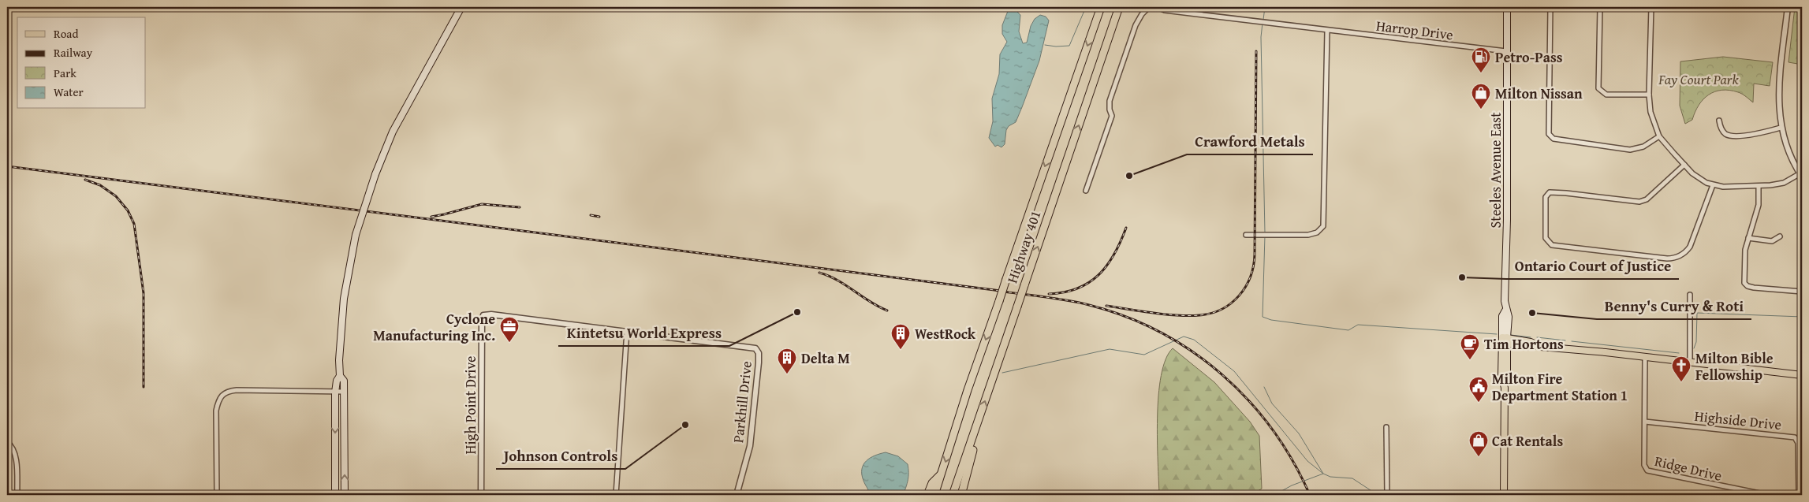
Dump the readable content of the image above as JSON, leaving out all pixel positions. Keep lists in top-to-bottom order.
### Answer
{
  "streets": {
    "highway": ["Highway 401"],
    "main road": ["Steeles Avenue East"],
    "street": [
      "Harrop Drive",
      "Parkhill Drive",
      "High Point Drive",
      "Highside Drive",
      "Ridge Drive"
    ]
  },
  "crossings": [
    ["Harrop Drive", "Steeles Avenue East"],
    ["Parkhill Drive", "High Point Drive"],
    ["Highside Drive", "Ridge Drive"]
  ],
  "parks": ["Fay Court Park"],
  "places": {
    "fuel station": ["Petro-Pass"],
    "shop": ["Milton Nissan", "Cat Rentals"],
    "other": [
      "Crawford Metals",
      "Ontario Court of Justice",
      "Kintetsu World Express",
      "Benny's Curry & Roti",
      "Johnson Controls"
    ],
    "office": ["Cyclone Manufacturing Inc."],
    "building": ["WestRock", "Delta M"],
    "cafe": ["Tim Hortons"],
    "church": ["Milton Bible Fellowship"],
    "public building": ["Milton Fire Department Station 1"]
  },
  "legend": [
    "Road",
    "Railway",
    "Park",
    "Water"
  ]
}
